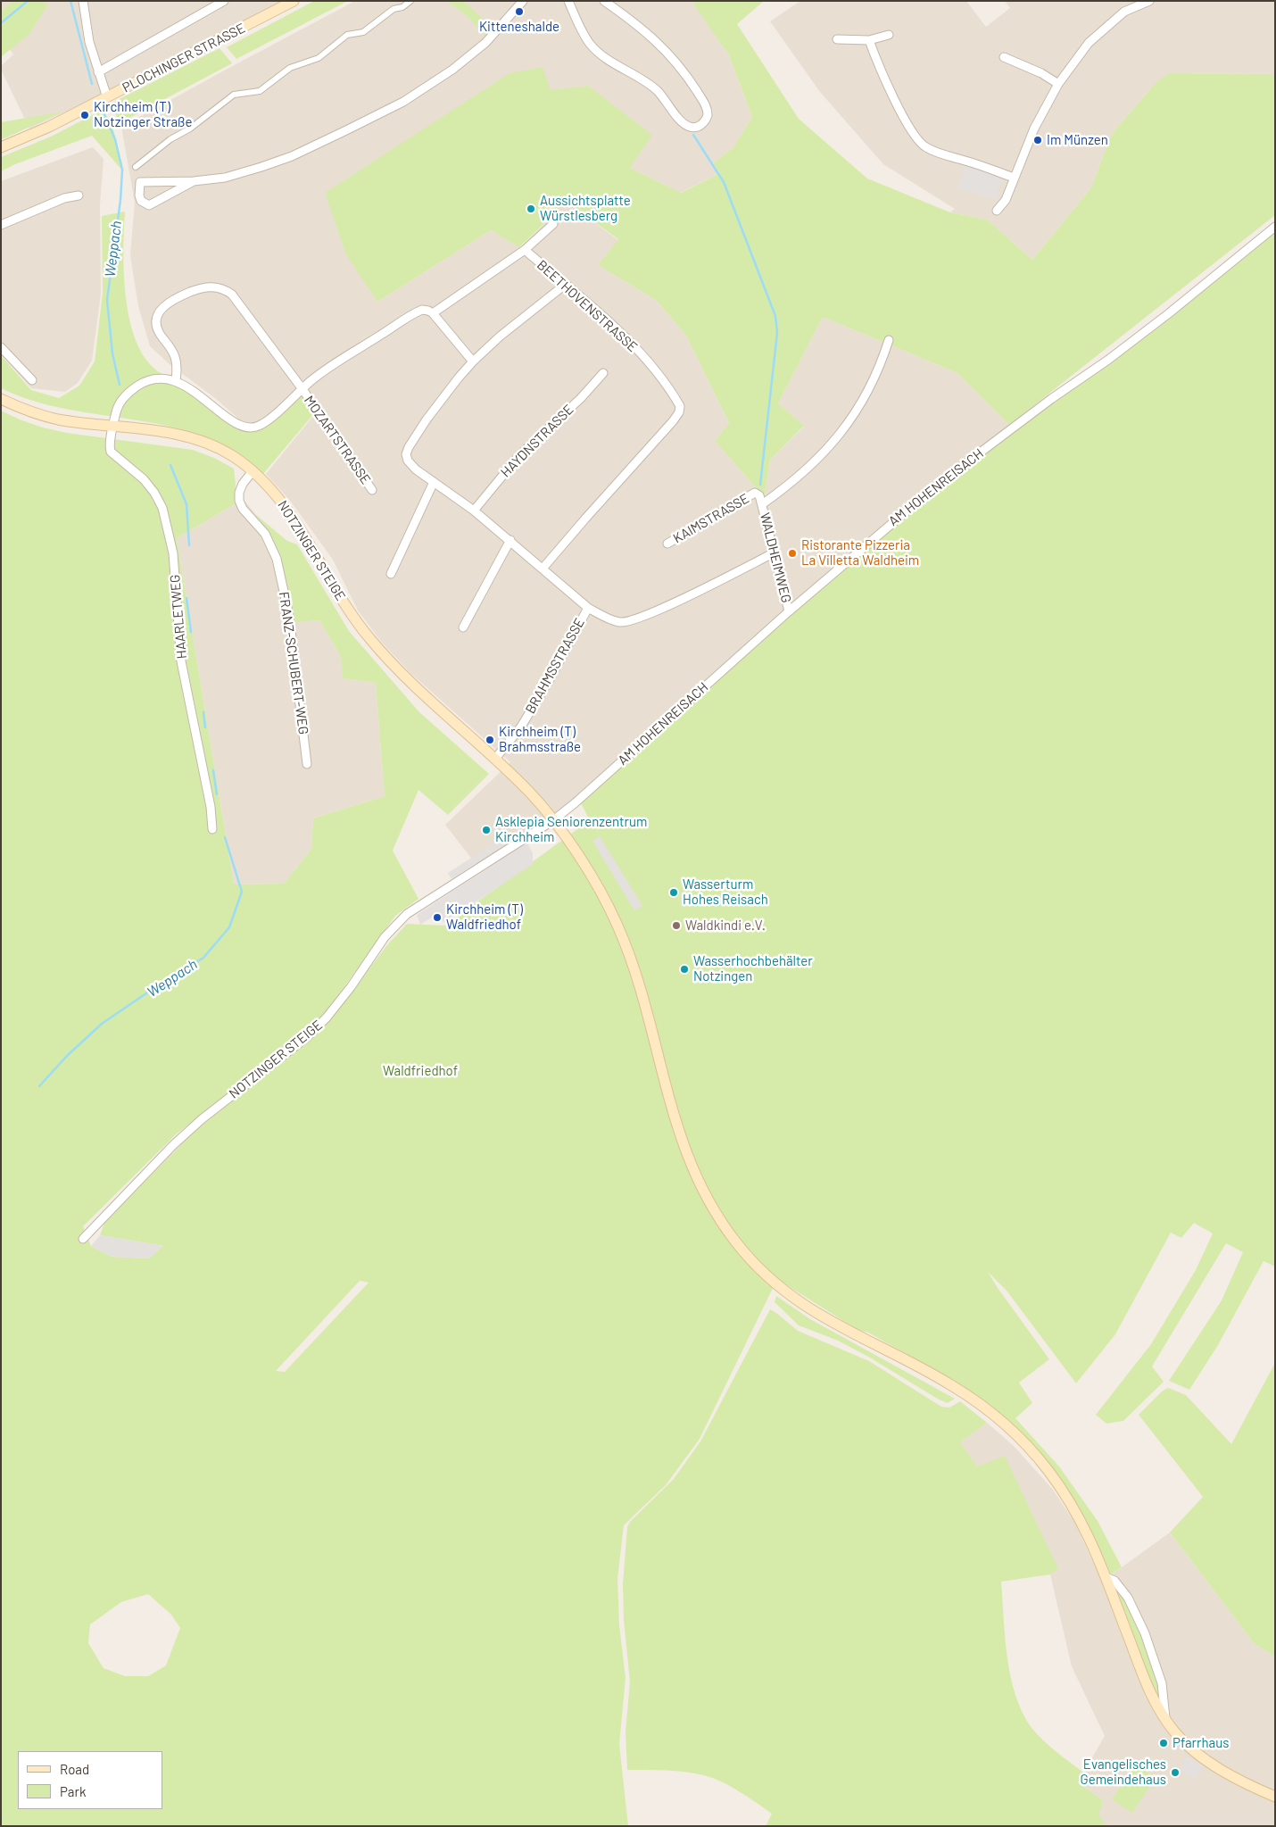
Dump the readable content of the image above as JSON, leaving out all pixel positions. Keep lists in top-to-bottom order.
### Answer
{
  "streets": {
    "main road": ["PLOCHINGER STRASSE", "NOTZINGER STEIGE"],
    "street": [
      "BEETHOVENSTRASSE",
      "MOZARTSTRASSE",
      "HAYDNSTRASSE",
      "AM HOHENREISACH",
      "KAIMSTRASSE",
      "WALDHEIMWEG",
      "HAARLETWEG",
      "FRANZ-SCHUBERT-WEG",
      "BRAHMSSTRASSE"
    ]
  },
  "crossings": [
    ["AM HOHENREISACH", "NOTZINGER STEIGE"],
    ["AM HOHENREISACH", "WALDHEIMWEG"],
    ["KAIMSTRASSE", "WALDHEIMWEG"],
    ["NOTZINGER STEIGE", "HAARLETWEG"],
    ["NOTZINGER STEIGE", "FRANZ-SCHUBERT-WEG"],
    ["NOTZINGER STEIGE", "BRAHMSSTRASSE"],
    ["WALDHEIMWEG", "BRAHMSSTRASSE"]
  ],
  "water": ["Weppach"],
  "parks": ["Waldfriedhof"],
  "places": [
    "Kitteneshalde",
    "Kirchheim (T) Notzinger Straße",
    "Im Münzen",
    "Aussichtsplatte Würstlesberg",
    "Ristorante Pizzeria La Villetta Waldheim",
    "Kirchheim (T) Brahmsstraße",
    "Asklepia Seniorenzentrum Kirchheim",
    "Wasserturm Hohes Reisach",
    "Kirchheim (T) Waldfriedhof",
    "Waldkindi e.V.",
    "Wasserhochbehälter Notzingen",
    "Pfarrhaus",
    "Evangelisches Gemeindehaus"
  ],
  "legend": ["Road", "Park"]
}
